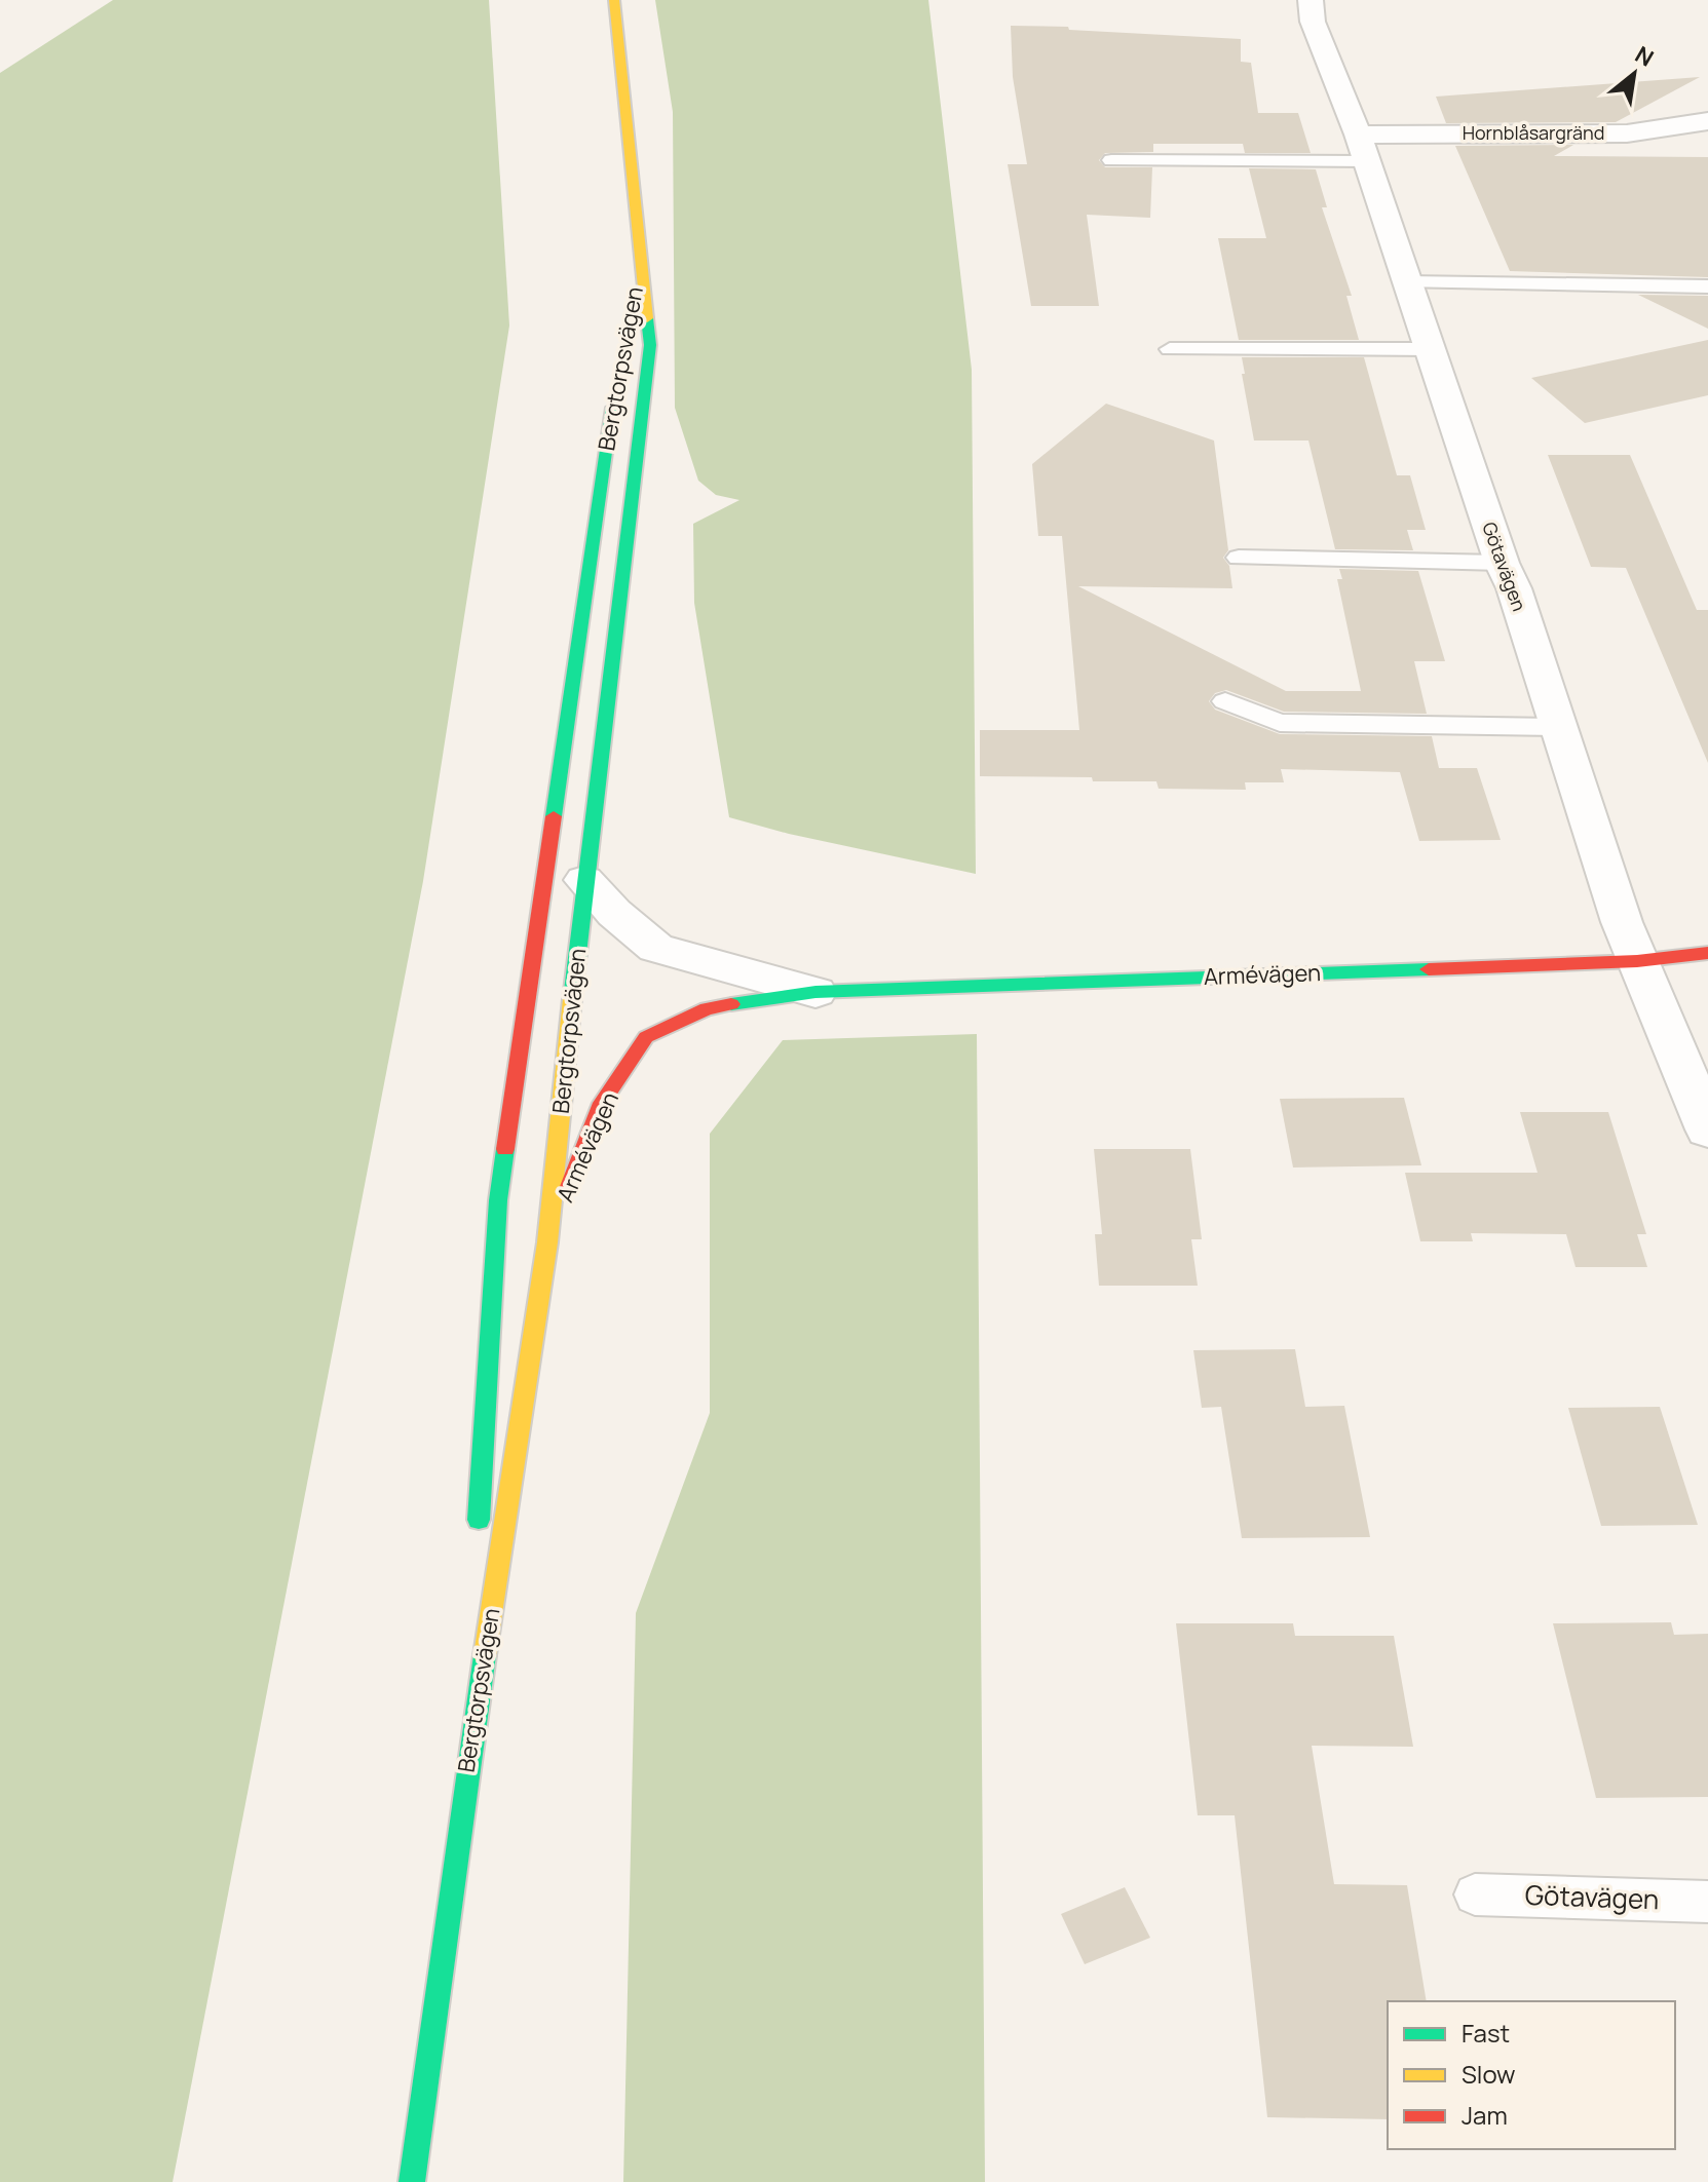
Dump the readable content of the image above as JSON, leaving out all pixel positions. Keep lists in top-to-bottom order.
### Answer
{
  "streets": {
    "main road": ["Bergtorpsvägen", "Armévägen"],
    "street": ["Hornblåsargränd", "Götavägen"]
  },
  "crossings": [
    ["Hornblåsargränd", "Götavägen"],
    ["Bergtorpsvägen", "Armévägen"],
    ["Götavägen", "Armévägen"]
  ],
  "legend": ["Fast", "Slow", "Jam"],
  "north": "top right"
}
